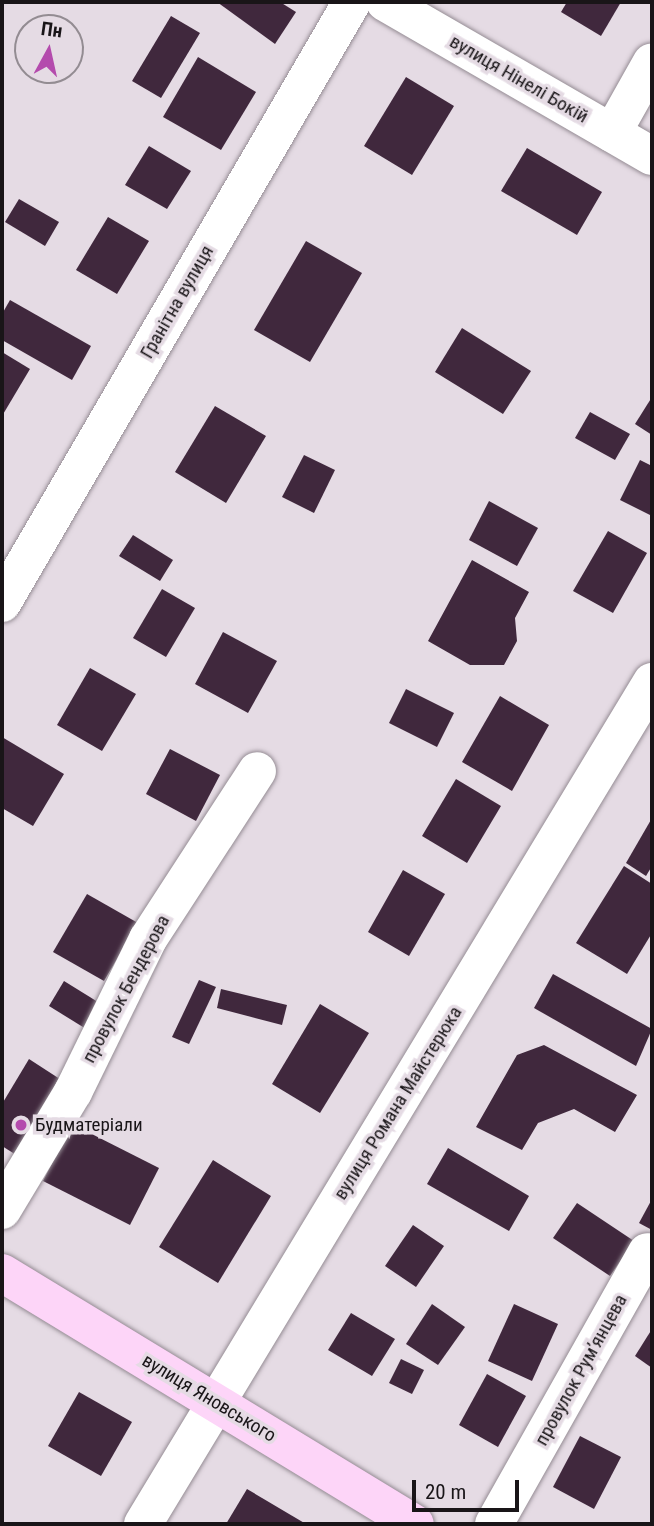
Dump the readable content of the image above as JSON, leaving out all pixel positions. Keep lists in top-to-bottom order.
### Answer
{
  "streets": {
    "main road": ["вулиця Яновського"],
    "street": [
      "вулиця Нінелі Бокій",
      "Гранітна вулиця",
      "провулок Бендерова",
      "вулиця Романа Майстерюка",
      "провулок Румʼянцева"
    ]
  },
  "crossings": [
    ["вулиця Романа Майстерюка", "вулиця Яновського"]
  ],
  "places": ["Будматеріали"],
  "scale_bar": "20 m",
  "north": "top"
}
